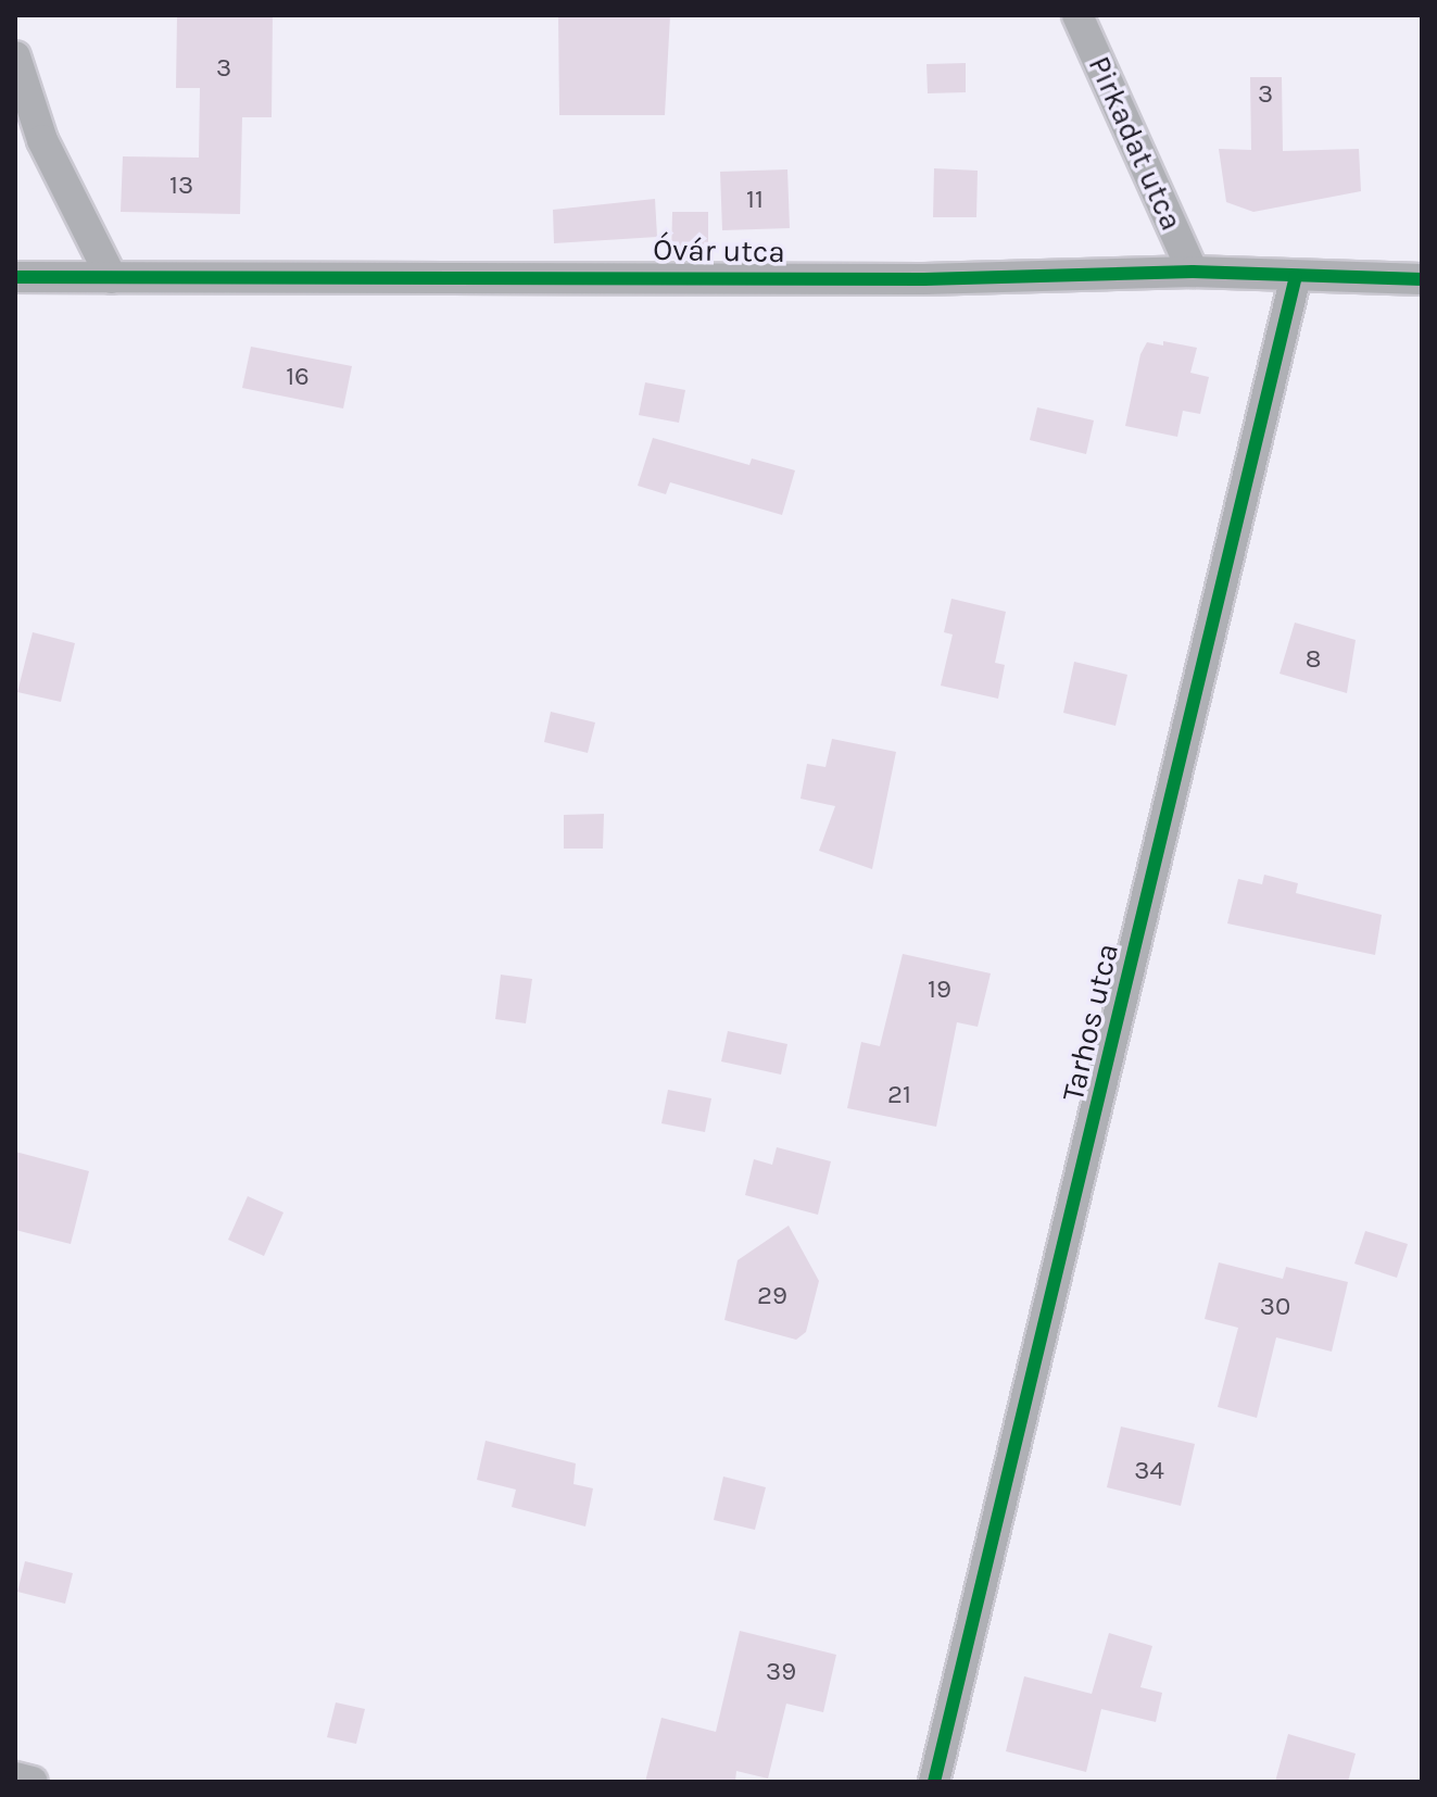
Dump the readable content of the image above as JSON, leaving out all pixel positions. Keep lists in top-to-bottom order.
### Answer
{
  "streets": {
    "street": ["Pirkadat utca", "Óvár utca", "Tarhos utca"]
  },
  "crossings": [
    ["Pirkadat utca", "Óvár utca"],
    ["Óvár utca", "Tarhos utca"]
  ],
  "house_numbers": [
    "3",
    "3",
    "13",
    "11",
    "16",
    "8",
    "19",
    "21",
    "29",
    "30",
    "34",
    "39"
  ]
}
